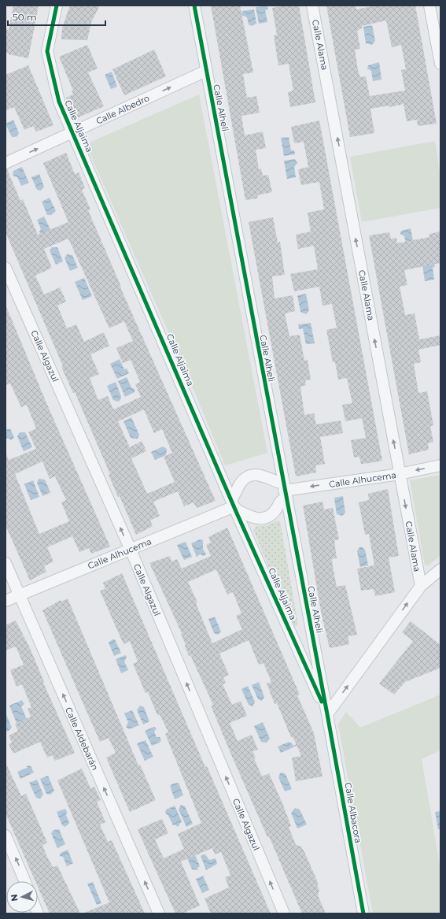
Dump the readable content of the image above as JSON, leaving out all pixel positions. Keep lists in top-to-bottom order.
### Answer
{
  "streets": {
    "street": [
      "Calle Alama",
      "Calle Alheli",
      "Calle Albedro",
      "Calle Aljaima",
      "Calle Algazul",
      "Calle Alhucema",
      "Calle Aldebarán",
      "Calle Albacora"
    ]
  },
  "crossings": [
    ["Calle Alama", "Calle Alhucema"],
    ["Calle Alheli", "Calle Albedro"],
    ["Calle Alheli", "Calle Aljaima"],
    ["Calle Alheli", "Calle Alhucema"],
    ["Calle Alheli", "Calle Albacora"],
    ["Calle Albedro", "Calle Aljaima"],
    ["Calle Aljaima", "Calle Alhucema"],
    ["Calle Aljaima", "Calle Albacora"],
    ["Calle Algazul", "Calle Alhucema"],
    ["Calle Alhucema", "Calle Aldebarán"]
  ],
  "one_way": [
    "Calle Albedro",
    "Calle Algazul",
    "Calle Alhucema",
    "Calle Aldebarán"
  ],
  "scale_bar": "50 m",
  "north": "left"
}
